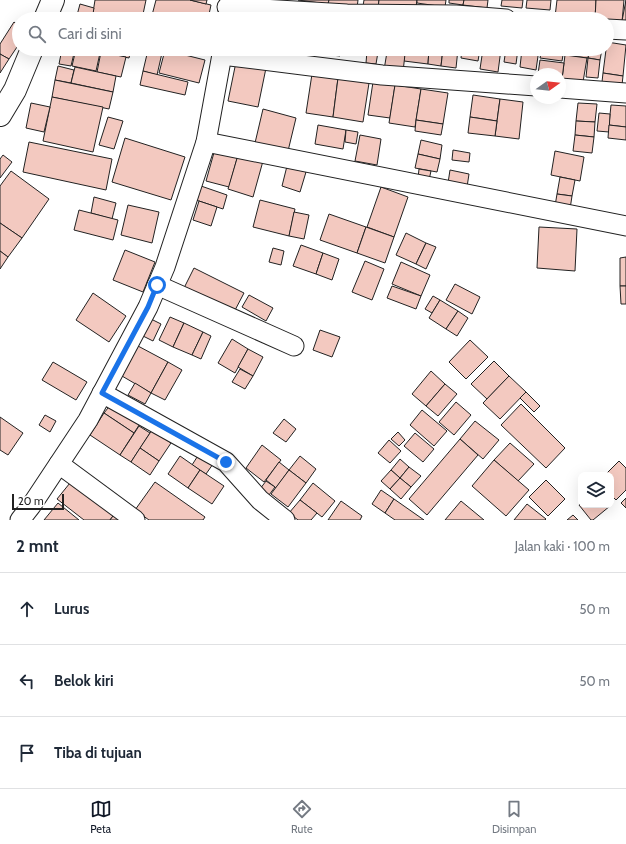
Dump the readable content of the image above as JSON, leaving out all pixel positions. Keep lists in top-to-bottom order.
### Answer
{
  "scale_bar": "20 m",
  "north": "right",
  "page": {
    "search": "Cari di sini",
    "scale": "20 m",
    "heading": ["2 mnt", "Jalan kaki · 100 m"],
    "list": [
      ["Lurus", "50 m"],
      ["Belok kiri", "50 m"],
      "Tiba di tujuan"
    ],
    "nav": ["Peta", "Rute", "Disimpan"]
  }
}
